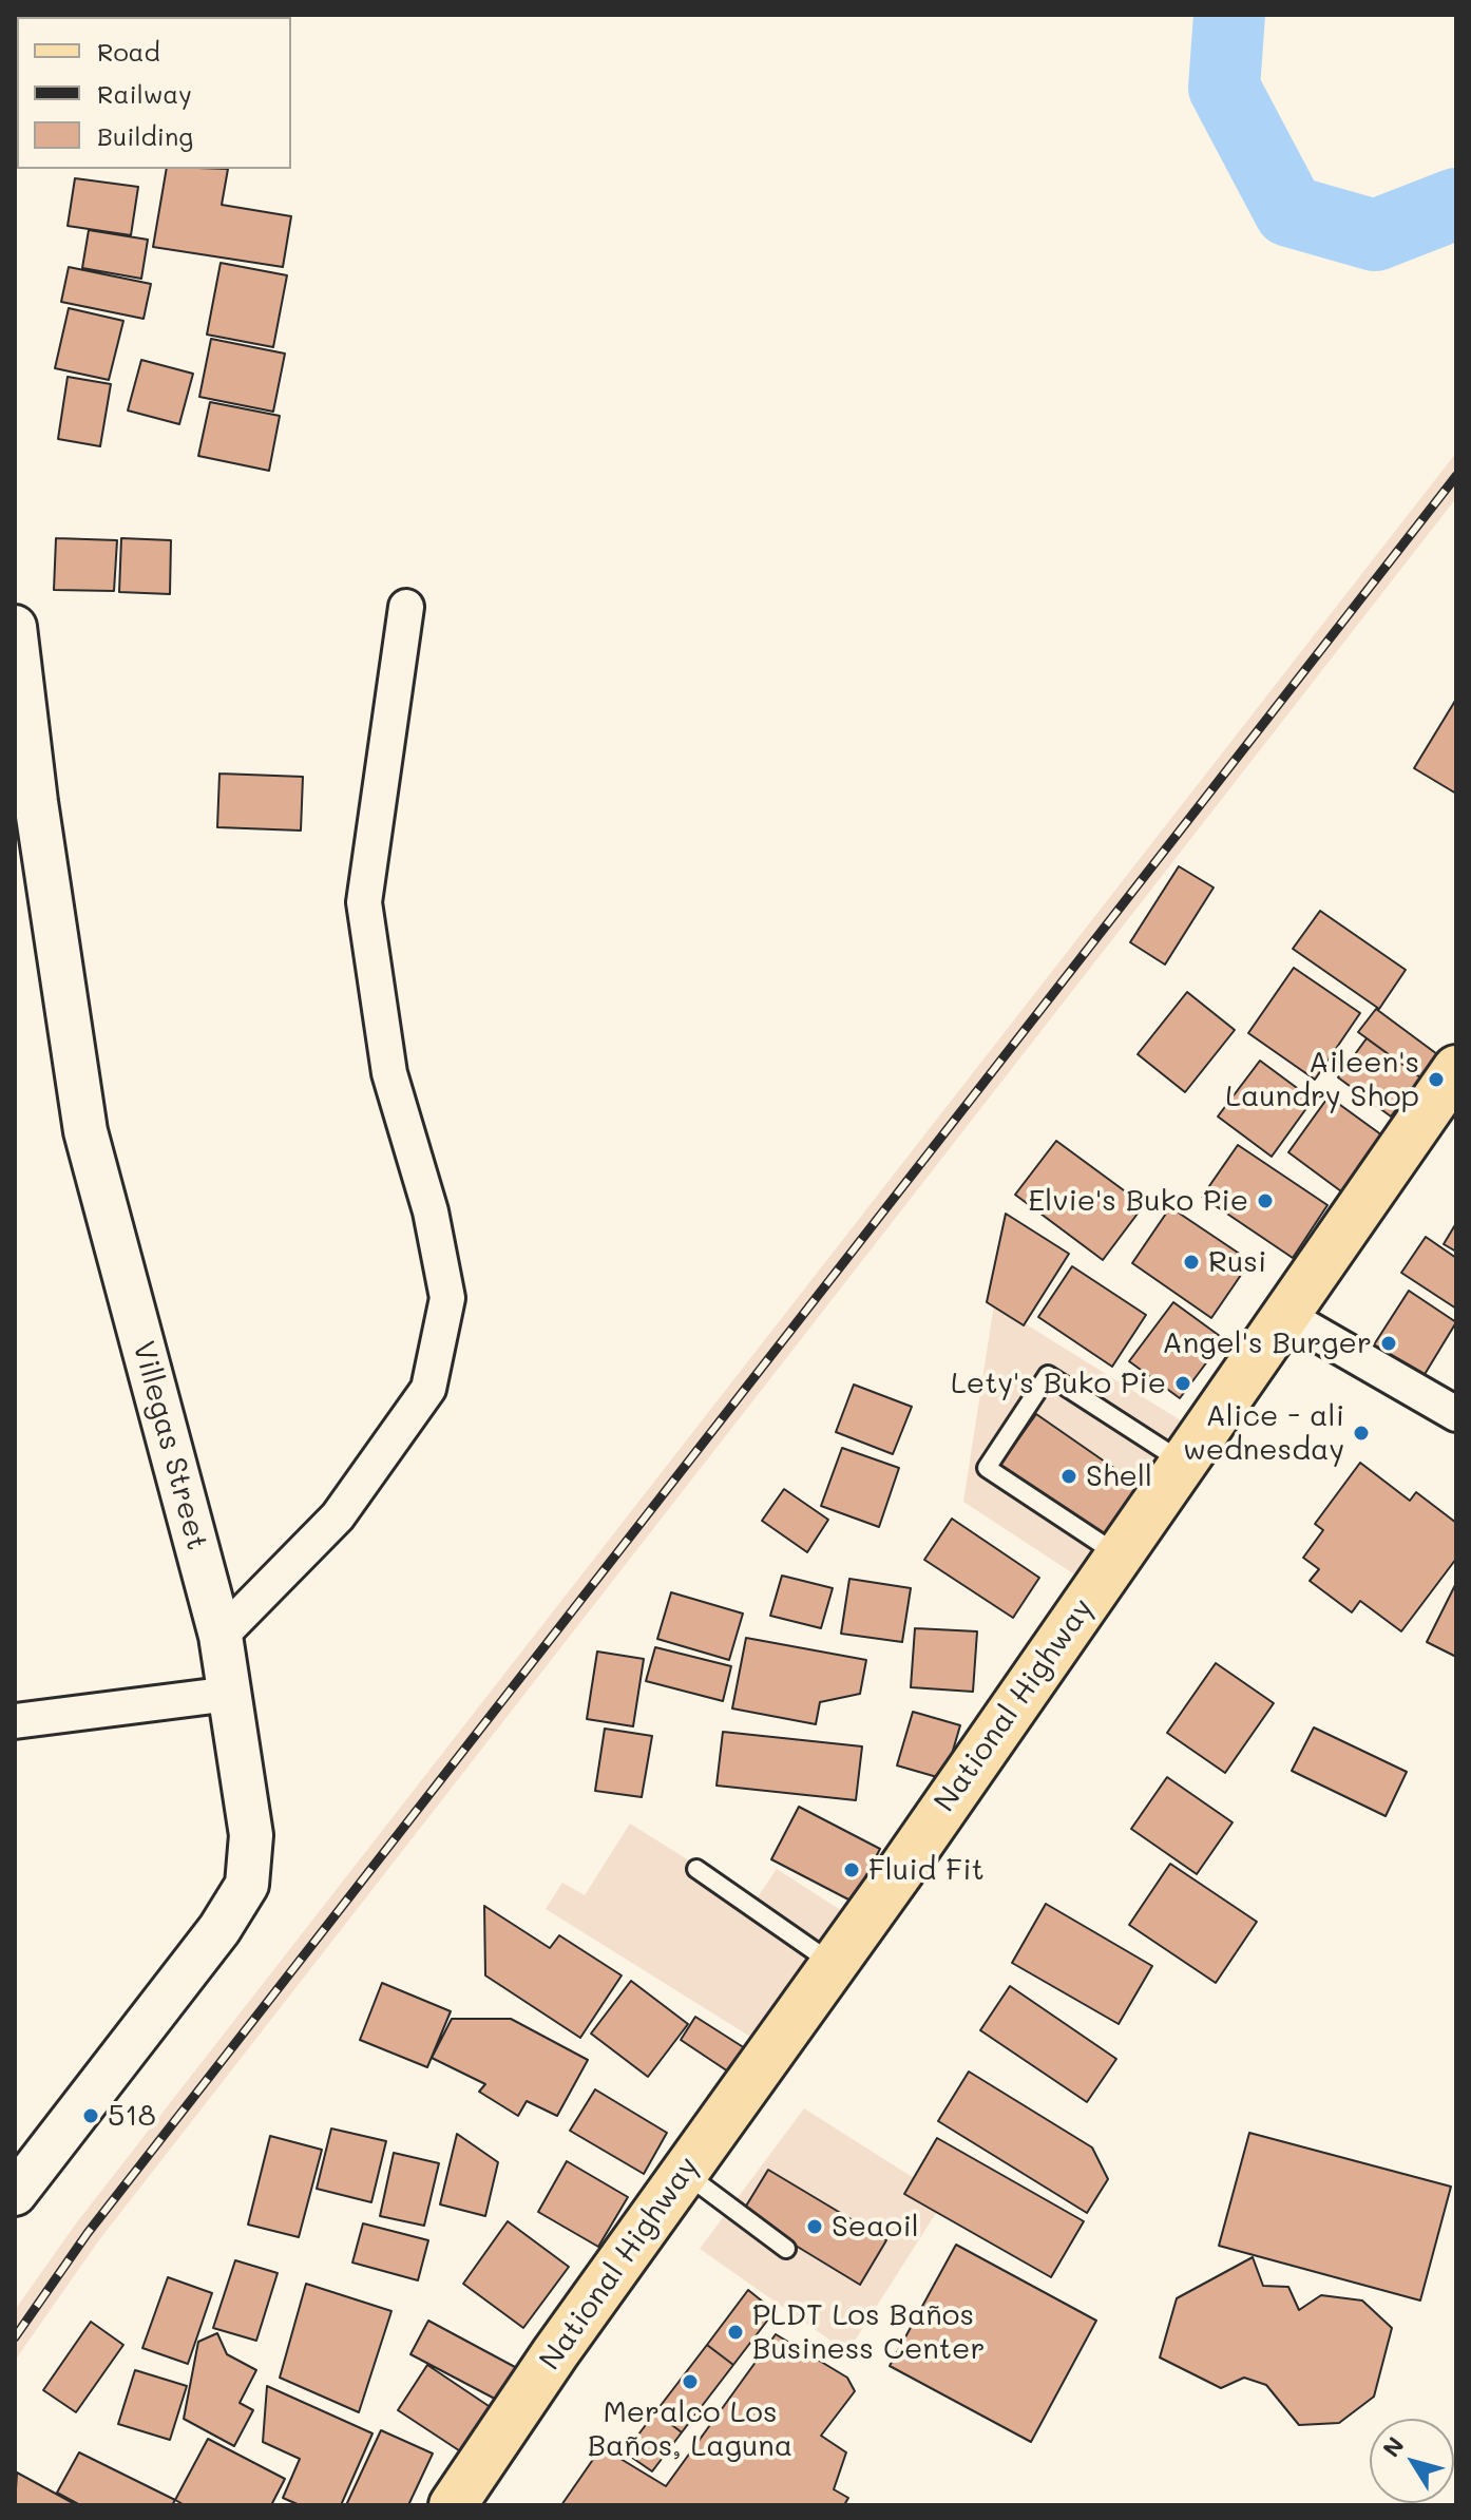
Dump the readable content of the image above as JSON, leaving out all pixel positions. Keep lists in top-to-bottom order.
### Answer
{
  "streets": {
    "main road": ["National Highway"],
    "street": ["Villegas Street"]
  },
  "places": [
    "Aileen's Laundry Shop",
    "Elvie's Buko Pie",
    "Rusi",
    "Angel's Burger",
    "Lety's Buko Pie",
    "Alice - ali wednesday",
    "Shell",
    "Fluid Fit",
    "518",
    "Seaoil",
    "PLDT Los Baños Business Center",
    "Meralco Los Baños, Laguna"
  ],
  "legend": ["Road", "Railway", "Building"],
  "north": "top left"
}
